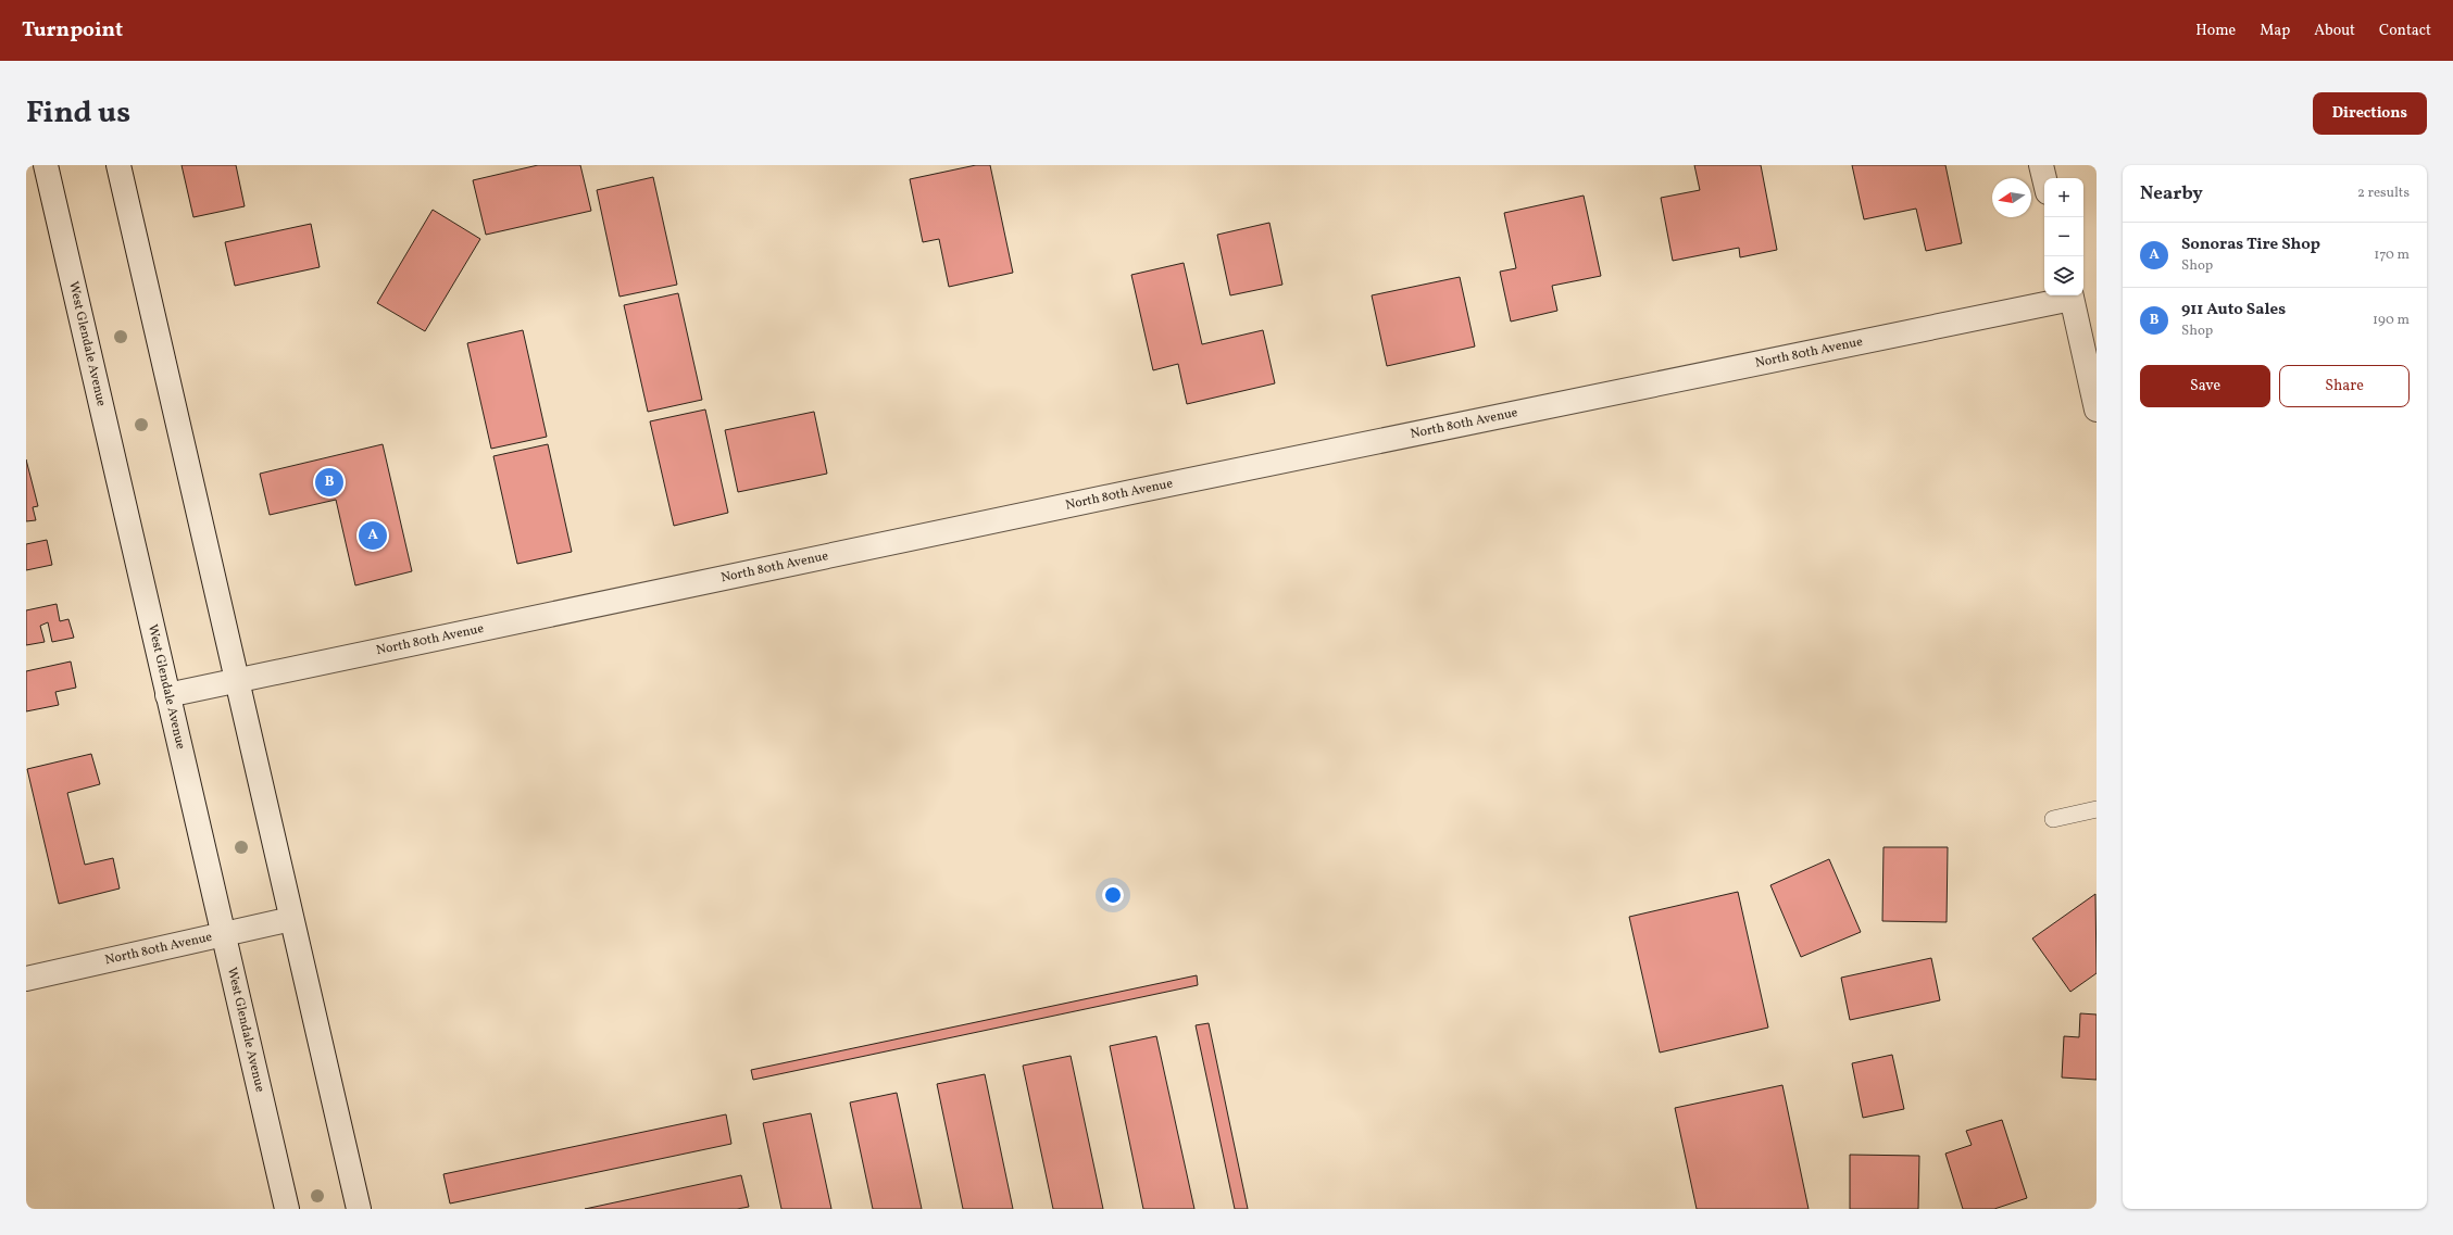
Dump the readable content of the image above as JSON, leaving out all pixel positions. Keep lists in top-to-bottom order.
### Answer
{
  "streets": {
    "street": ["West Glendale Avenue", "North 80th Avenue"]
  },
  "crossings": [
    ["West Glendale Avenue", "North 80th Avenue"]
  ],
  "north": "left",
  "page": {
    "header": "Turnpoint",
    "nav": [
      "Home",
      "Map",
      "About",
      "Contact"
    ],
    "title": "Find us",
    "buttons": [
      "Directions",
      ["Save", "Share"]
    ],
    "heading": ["Nearby", "2 results"],
    "map_buttons": ["+", "−"],
    "list": [
      {
        "mark": "A",
        "name": "Sonoras Tire Shop",
        "note": "Shop",
        "value": "170 m"
      },
      {
        "mark": "B",
        "name": "911 Auto Sales",
        "note": "Shop",
        "value": "190 m"
      }
    ],
    "pins": ["B", "A"]
  }
}
